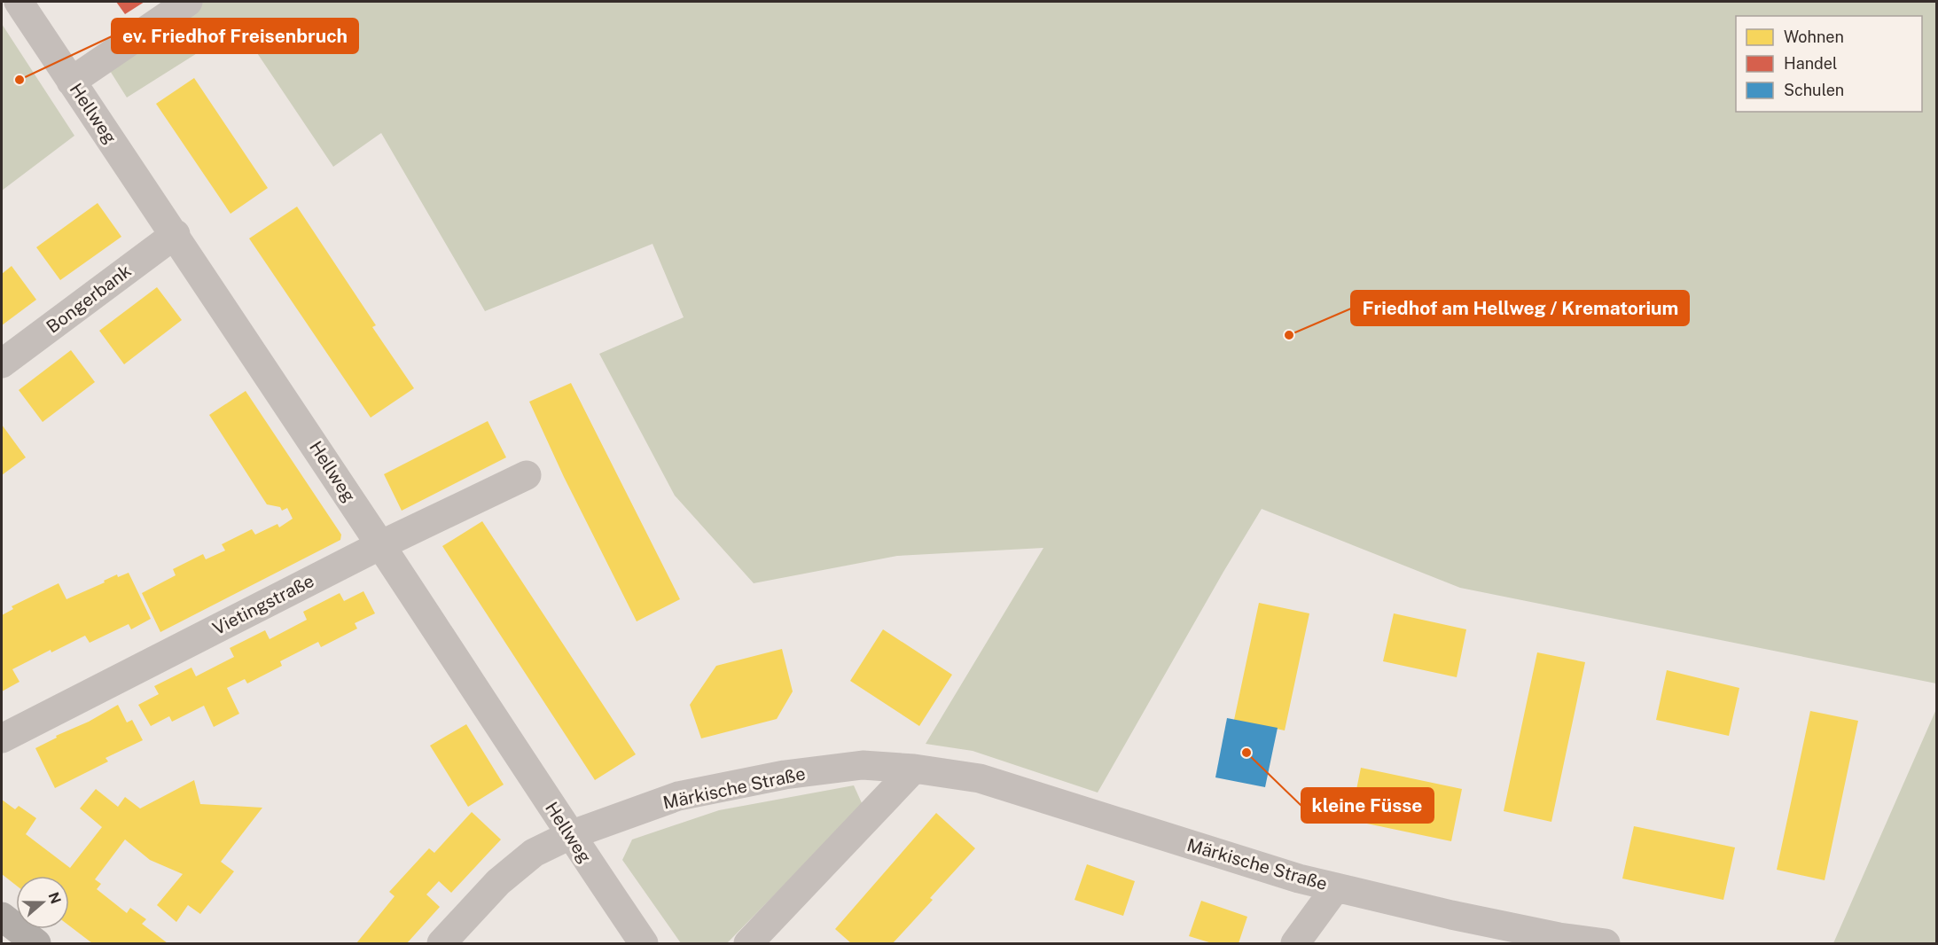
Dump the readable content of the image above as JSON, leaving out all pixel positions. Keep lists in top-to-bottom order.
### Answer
{
  "streets": {
    "street": [
      "Hellweg",
      "Bongerbank",
      "Vietingstraße",
      "Märkische Straße"
    ]
  },
  "crossings": [
    ["Hellweg", "Bongerbank"],
    ["Hellweg", "Vietingstraße"],
    ["Hellweg", "Märkische Straße"]
  ],
  "places": ["ev. Friedhof Freisenbruch", "Friedhof am Hellweg / Krematorium", "kleine Füsse"],
  "legend": ["Wohnen", "Handel", "Schulen"],
  "north": "right"
}
